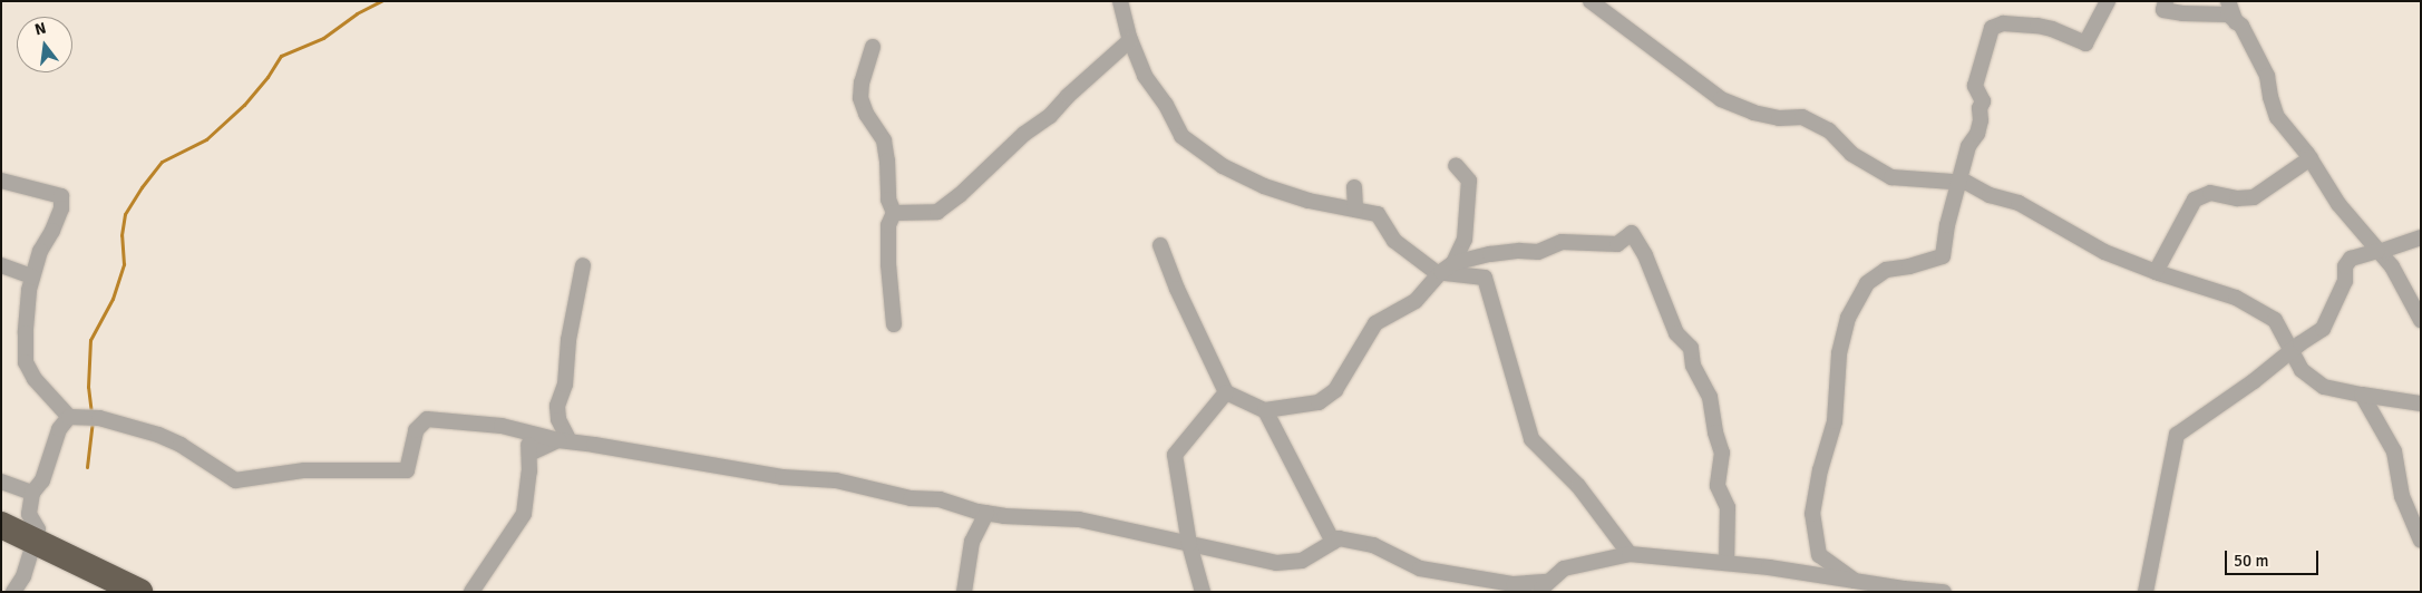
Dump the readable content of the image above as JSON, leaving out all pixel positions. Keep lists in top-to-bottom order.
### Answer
{
  "scale_bar": "50 m",
  "north": "top"
}
